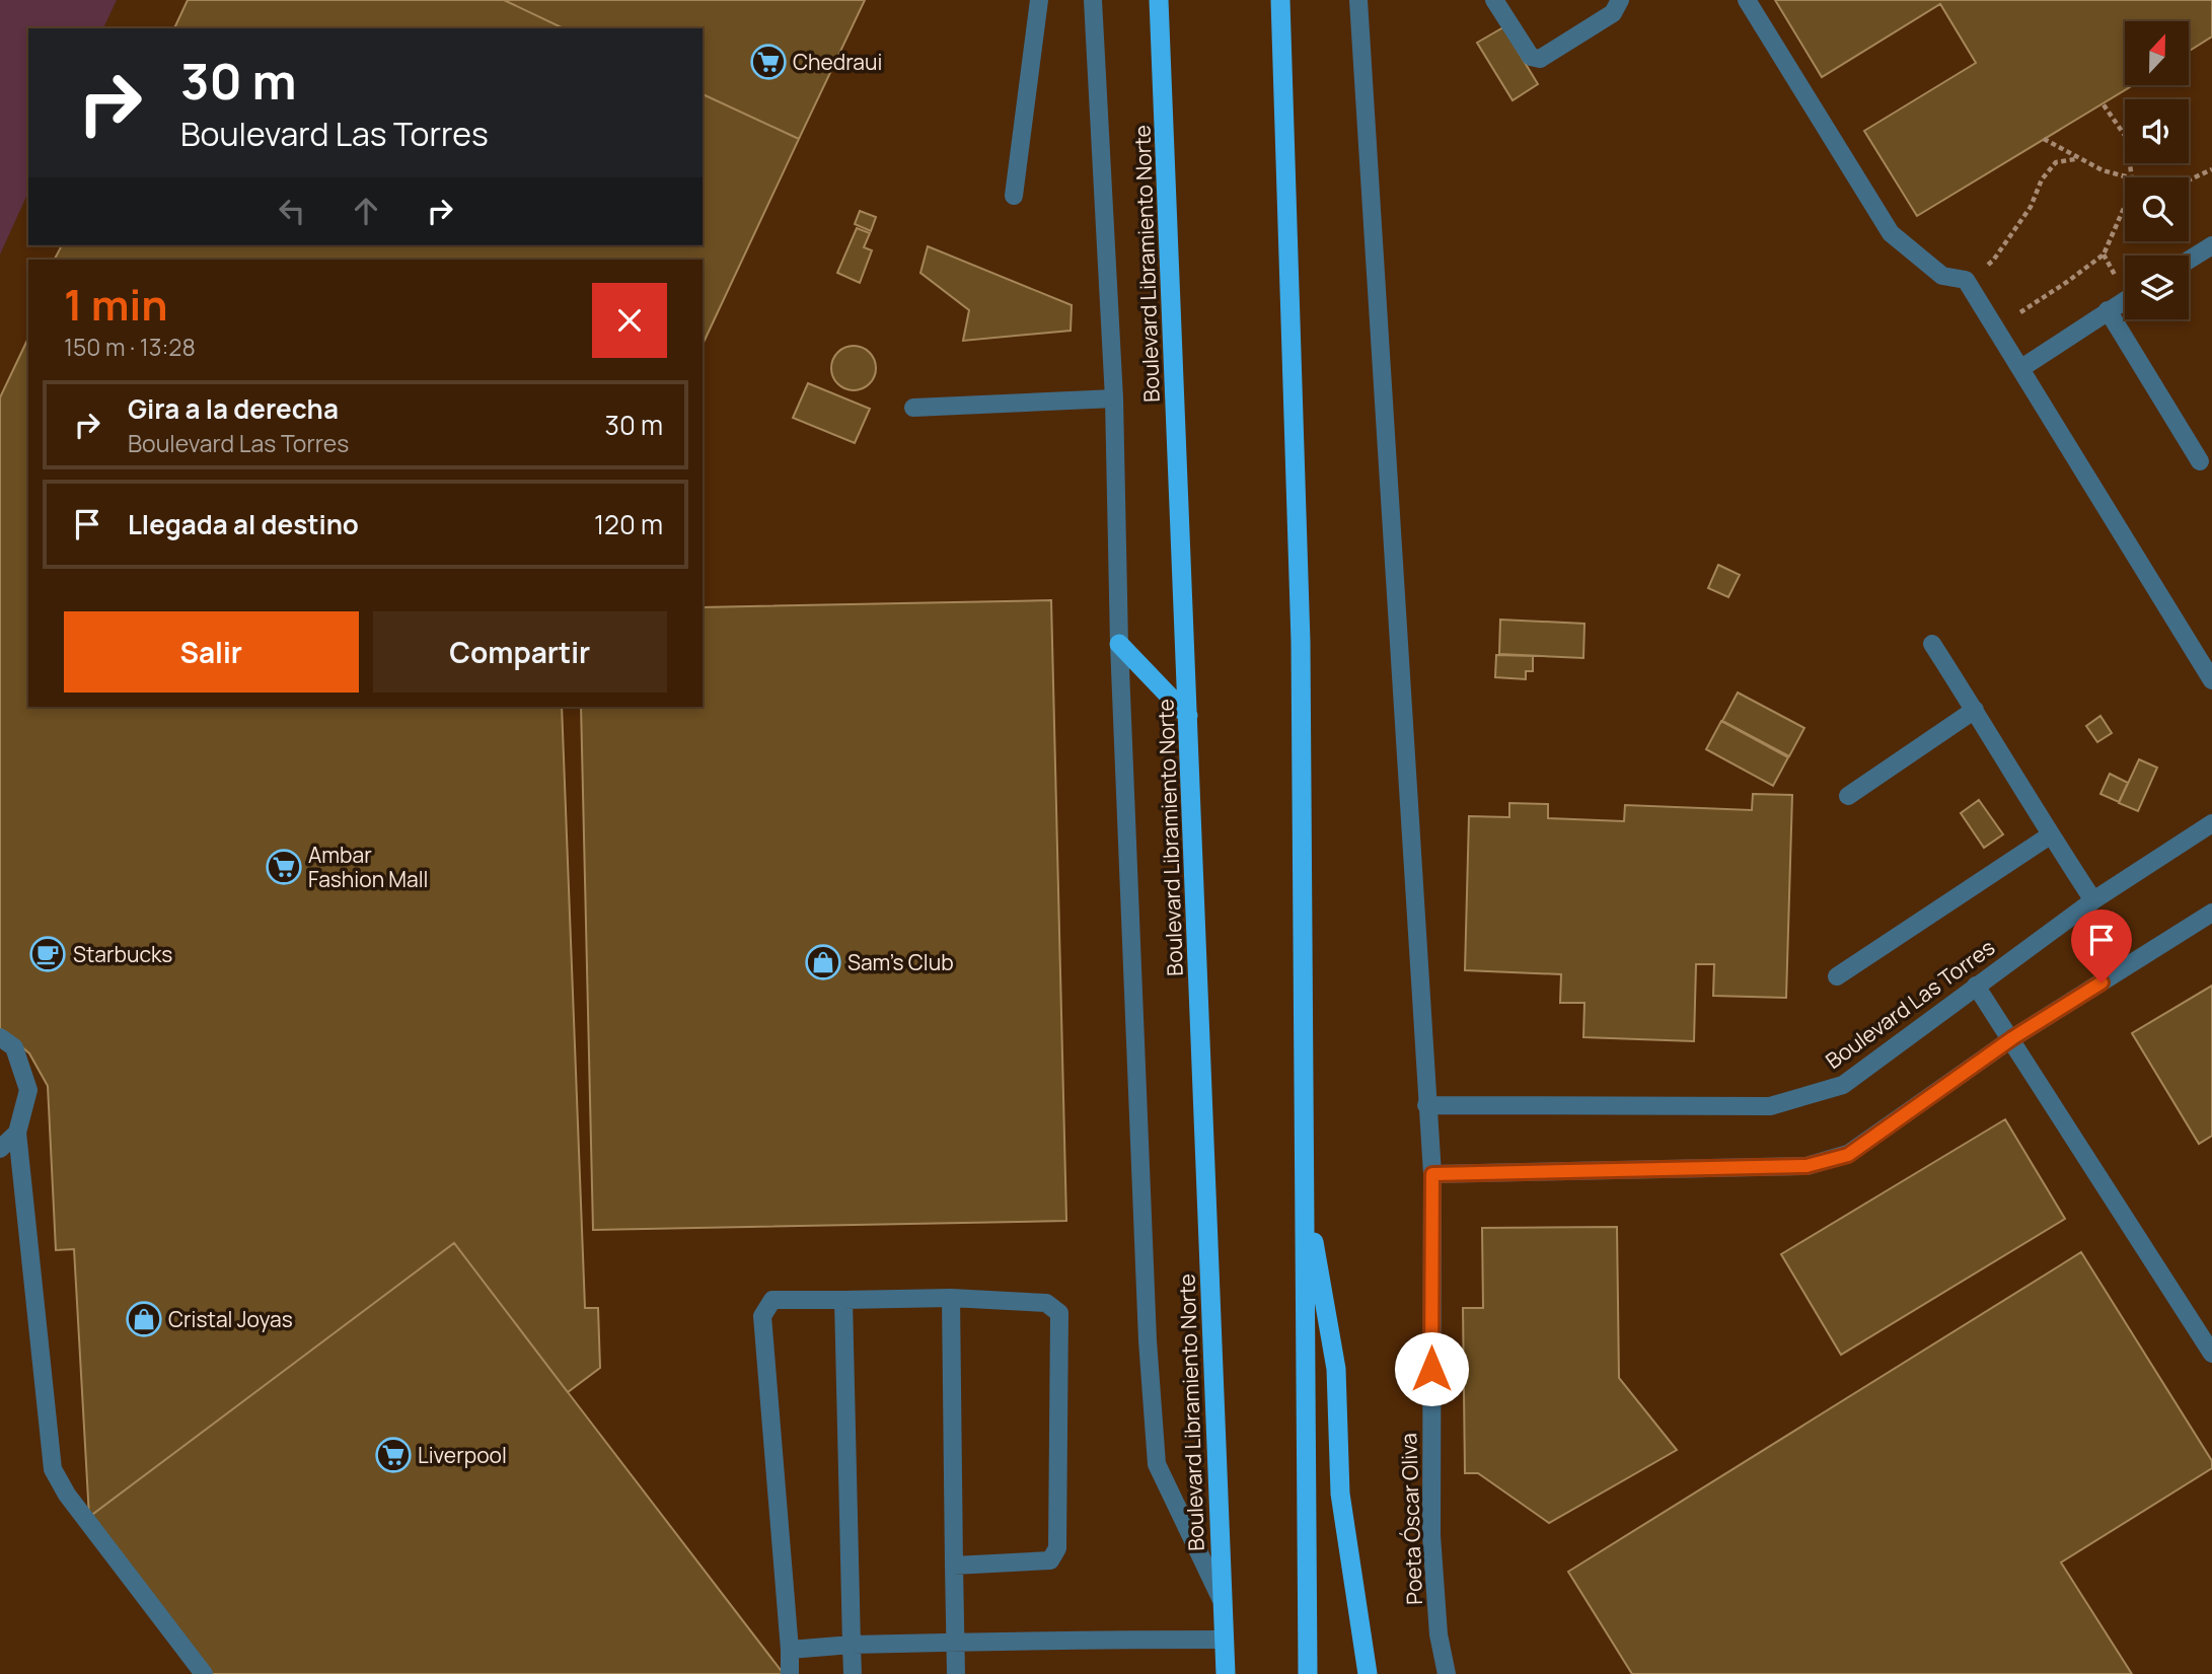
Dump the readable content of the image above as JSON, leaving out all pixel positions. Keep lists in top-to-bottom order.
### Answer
{
  "streets": {
    "highway": ["Boulevard Libramiento Norte"],
    "street": ["Boulevard Las Torres", "Poeta Óscar Oliva"]
  },
  "crossings": [
    ["Boulevard Las Torres", "Poeta Óscar Oliva"]
  ],
  "places": {
    "supermarket": ["Chedraui", "Ambar Fashion Mall", "Liverpool"],
    "cafe": ["Starbucks"],
    "shop": ["Sam's Club", "Cristal Joyas"]
  },
  "north": "top",
  "page": {
    "turn": ["30 m", "Boulevard Las Torres"],
    "heading": ["1 min", "150 m · 13:28"],
    "list": [
      {
        "name": "Gira a la derecha",
        "note": "Boulevard Las Torres",
        "value": "30 m"
      },
      {
        "name": "Llegada al destino",
        "value": "120 m"
      }
    ],
    "buttons": ["Salir", "Compartir"]
  }
}
